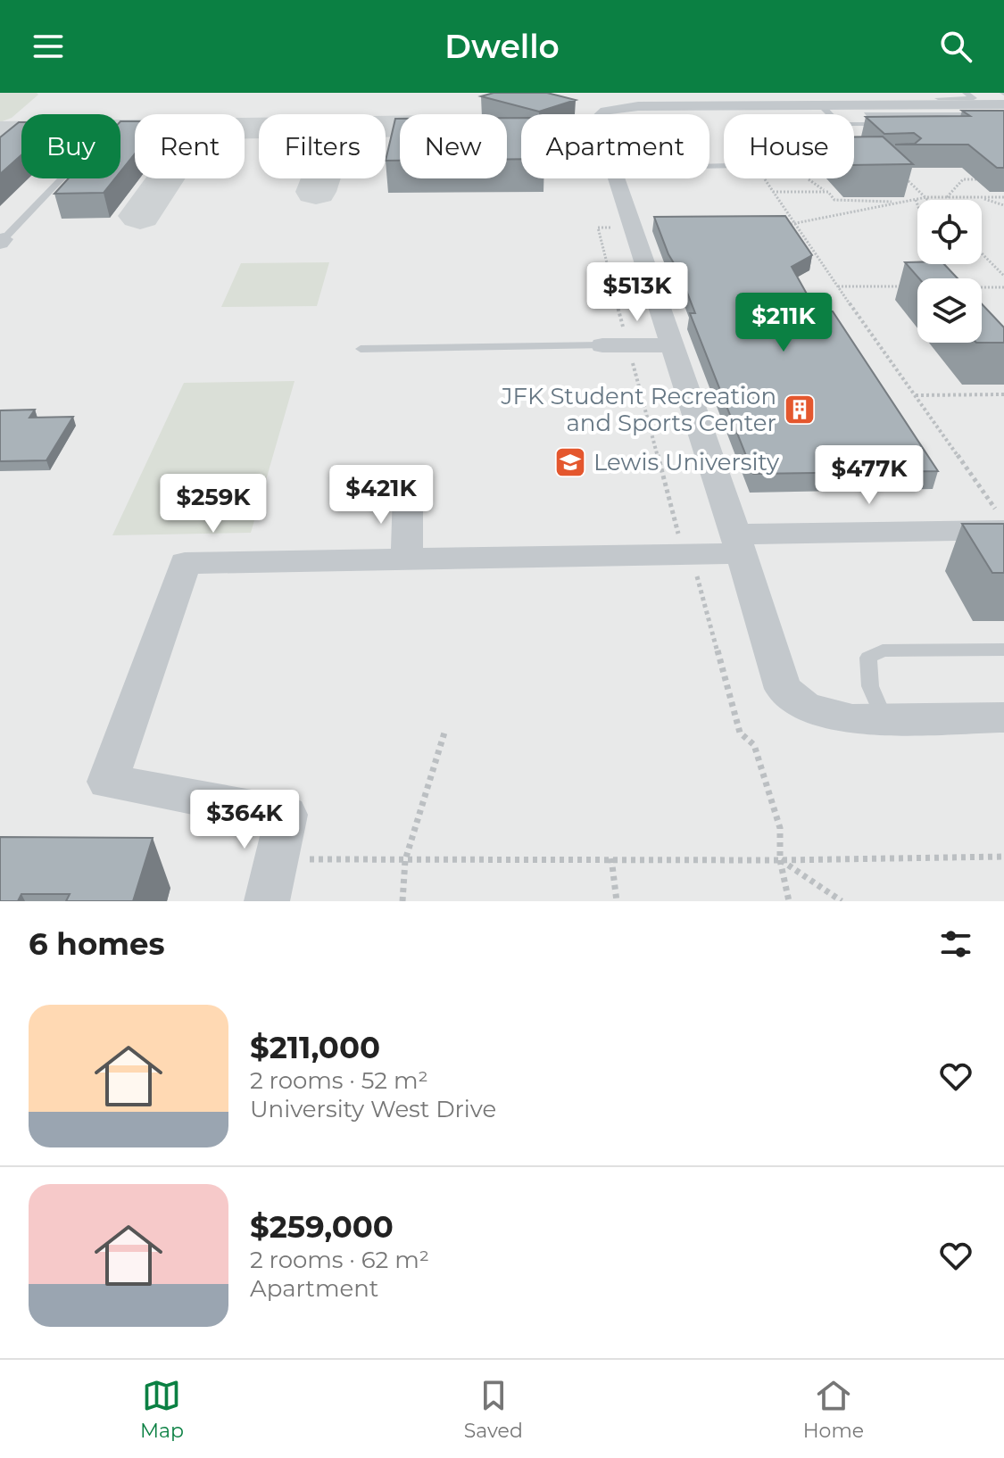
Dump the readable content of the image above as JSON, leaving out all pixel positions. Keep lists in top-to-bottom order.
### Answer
{
  "places": {
    "building": ["JFK Student Recreation and Sports Center"],
    "school or university": ["Lewis University"]
  },
  "page": {
    "header": "Dwello",
    "chip": [
      "Buy",
      "Rent",
      "Filters",
      "New",
      "Apartment",
      "House"
    ],
    "price": [
      "$513K",
      "$211K",
      "$477K",
      "$421K",
      "$259K",
      "$364K"
    ],
    "heading": "6 homes",
    "list": [
      {
        "name": "$211,000",
        "note": "2 rooms · 52 m² · University West Drive"
      },
      {
        "name": "$259,000",
        "note": "2 rooms · 62 m² · Apartment"
      }
    ],
    "tabs": ["Map", "Saved", "Home"]
  }
}
